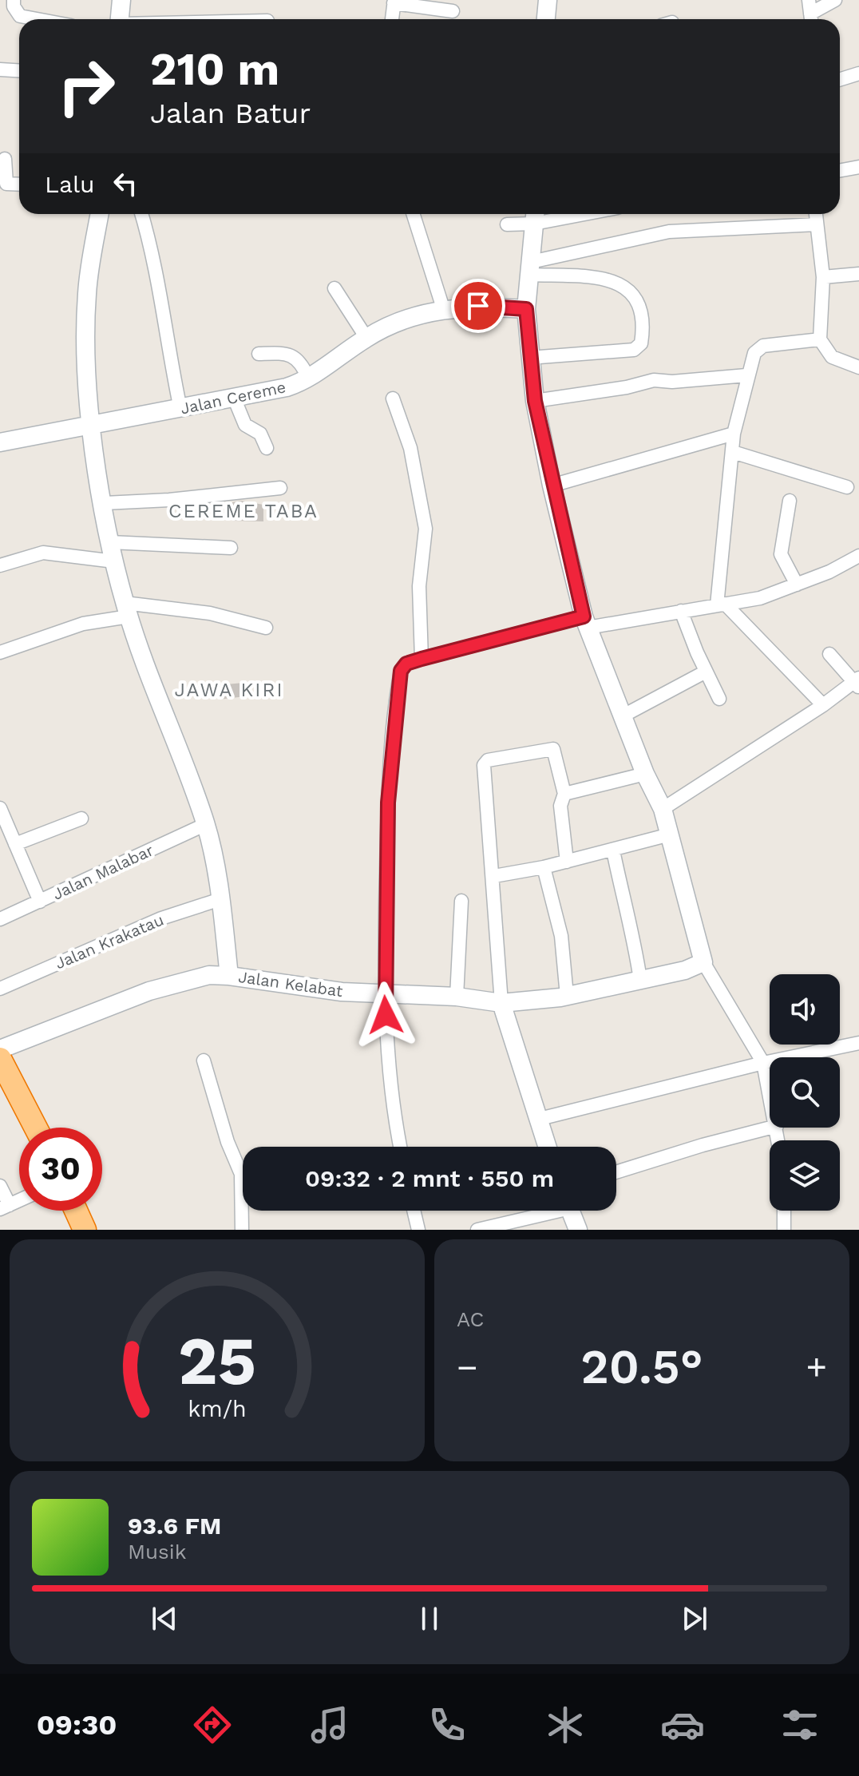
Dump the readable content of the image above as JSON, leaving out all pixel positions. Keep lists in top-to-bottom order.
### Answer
{
  "streets": {
    "street": [
      "Jalan Cereme",
      "Jalan Malabar",
      "Jalan Krakatau",
      "Jalan Kelabat"
    ]
  },
  "districts": ["CEREME TABA", "JAWA KIRI"],
  "page": {
    "turn": ["210 m", "Jalan Batur"],
    "then": "Lalu",
    "limit": "30",
    "trip": "09:32 · 2 mnt · 550 m",
    "tile": "AC",
    "heat": ["−", "20.5°", "+"],
    "song": ["93.6 FM", "Musik"],
    "tabs": "09:30",
    "gauge": ["25", "km/h"]
  }
}
